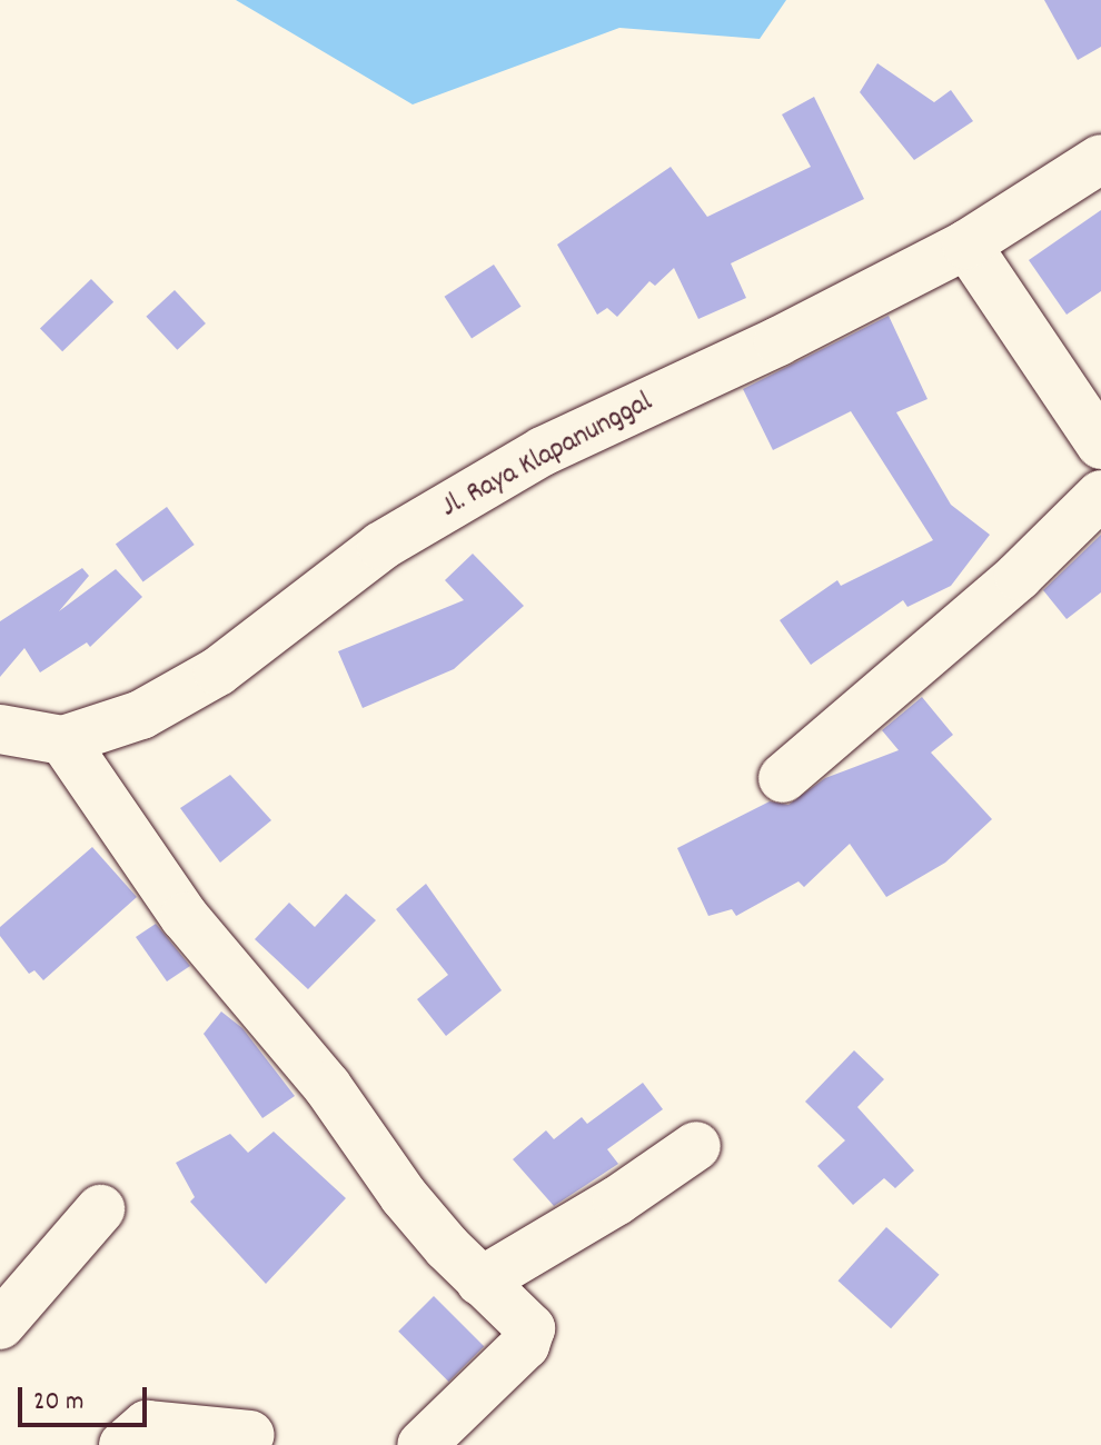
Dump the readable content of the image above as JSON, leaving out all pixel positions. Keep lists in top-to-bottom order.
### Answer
{
  "streets": {
    "street": ["Jl. Raya Klapanunggal"]
  },
  "scale_bar": "20 m"
}
